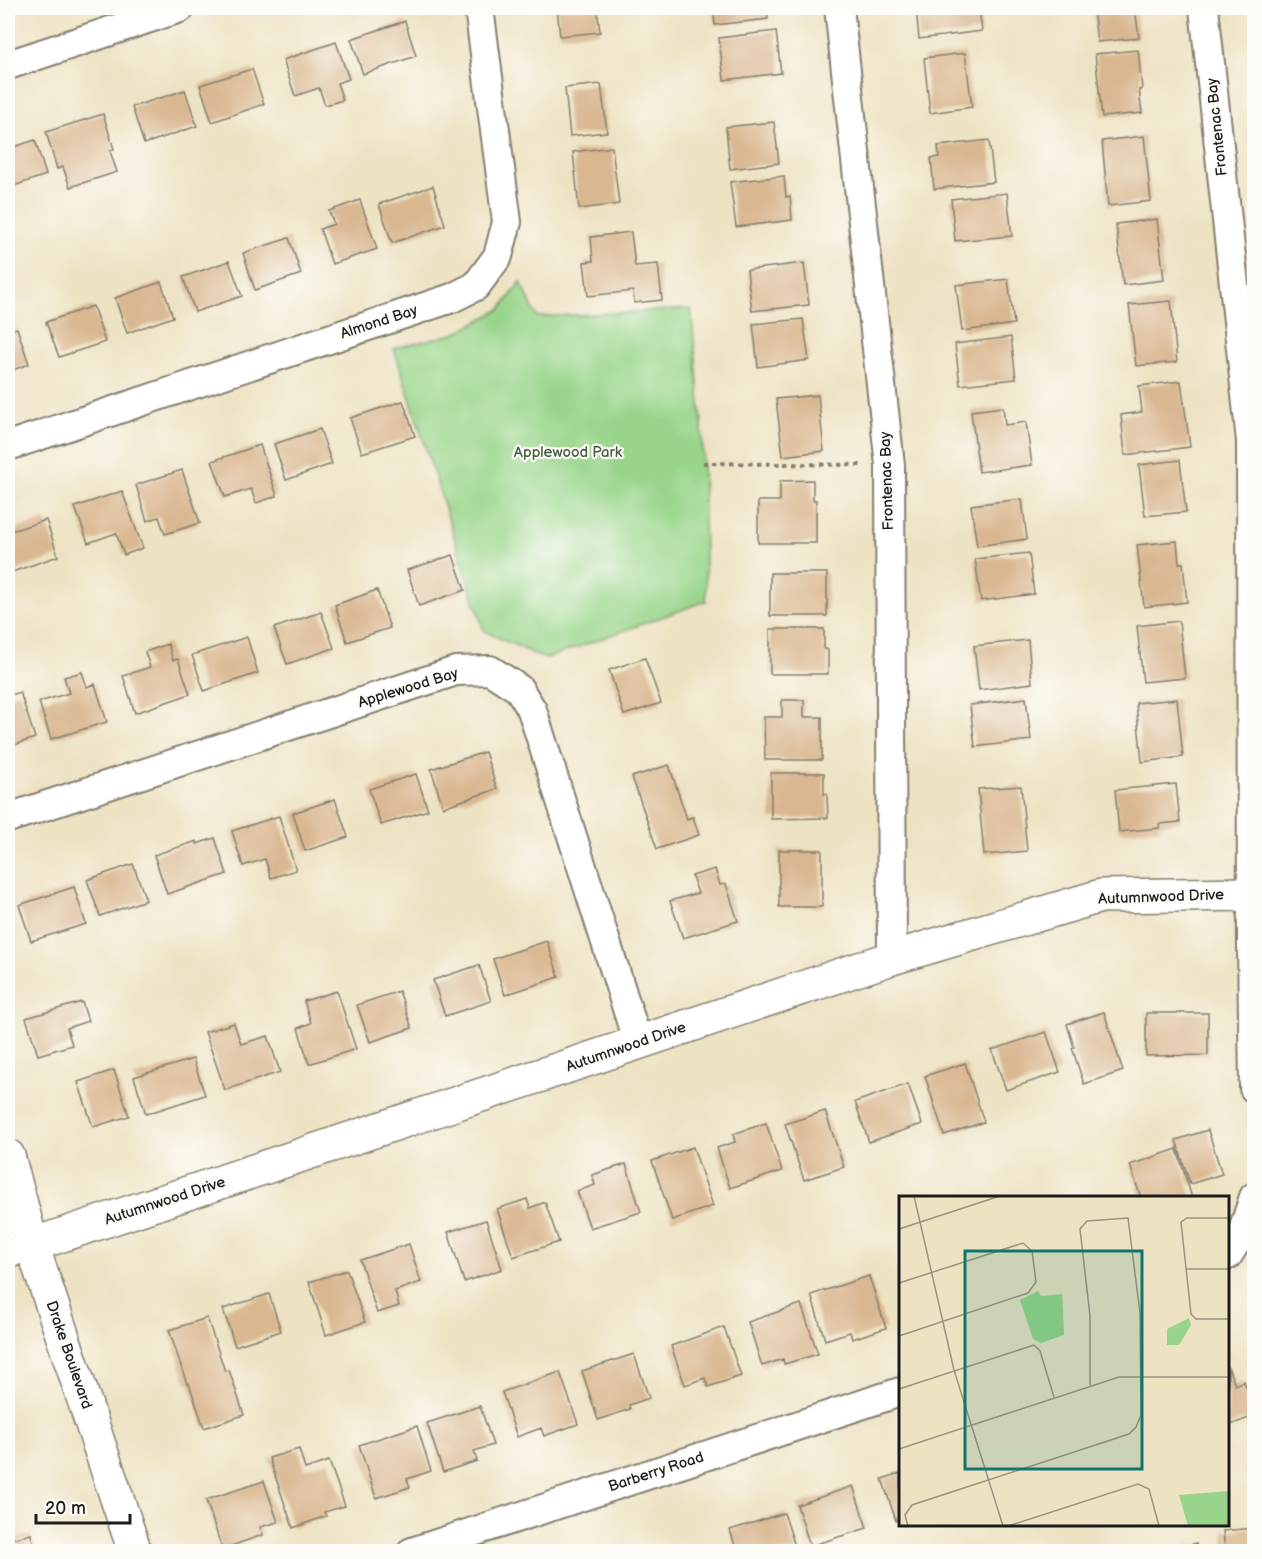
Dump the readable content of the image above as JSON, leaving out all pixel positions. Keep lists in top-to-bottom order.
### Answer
{
  "streets": {
    "street": [
      "Frontenac Bay",
      "Almond Bay",
      "Applewood Bay",
      "Autumnwood Drive",
      "Drake Boulevard",
      "Barberry Road"
    ]
  },
  "crossings": [
    ["Frontenac Bay", "Autumnwood Drive"],
    ["Applewood Bay", "Autumnwood Drive"],
    ["Autumnwood Drive", "Drake Boulevard"]
  ],
  "parks": ["Applewood Park"],
  "scale_bar": "20 m"
}
